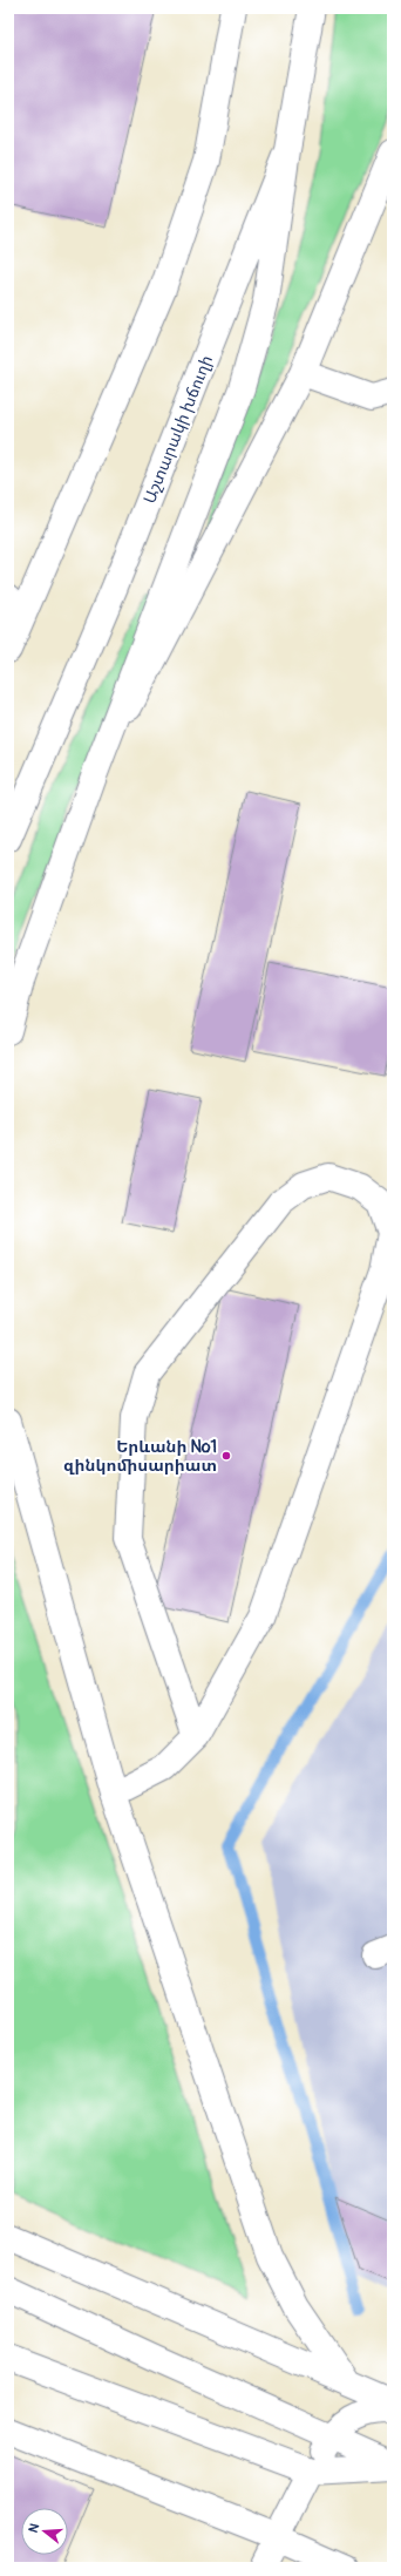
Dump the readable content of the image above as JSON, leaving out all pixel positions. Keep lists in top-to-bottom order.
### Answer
{
  "streets": {
    "main road": ["Աշտարակի խճուղի"]
  },
  "places": ["Երևանի №1 զինկոմիսարիատ"],
  "north": "left"
}
